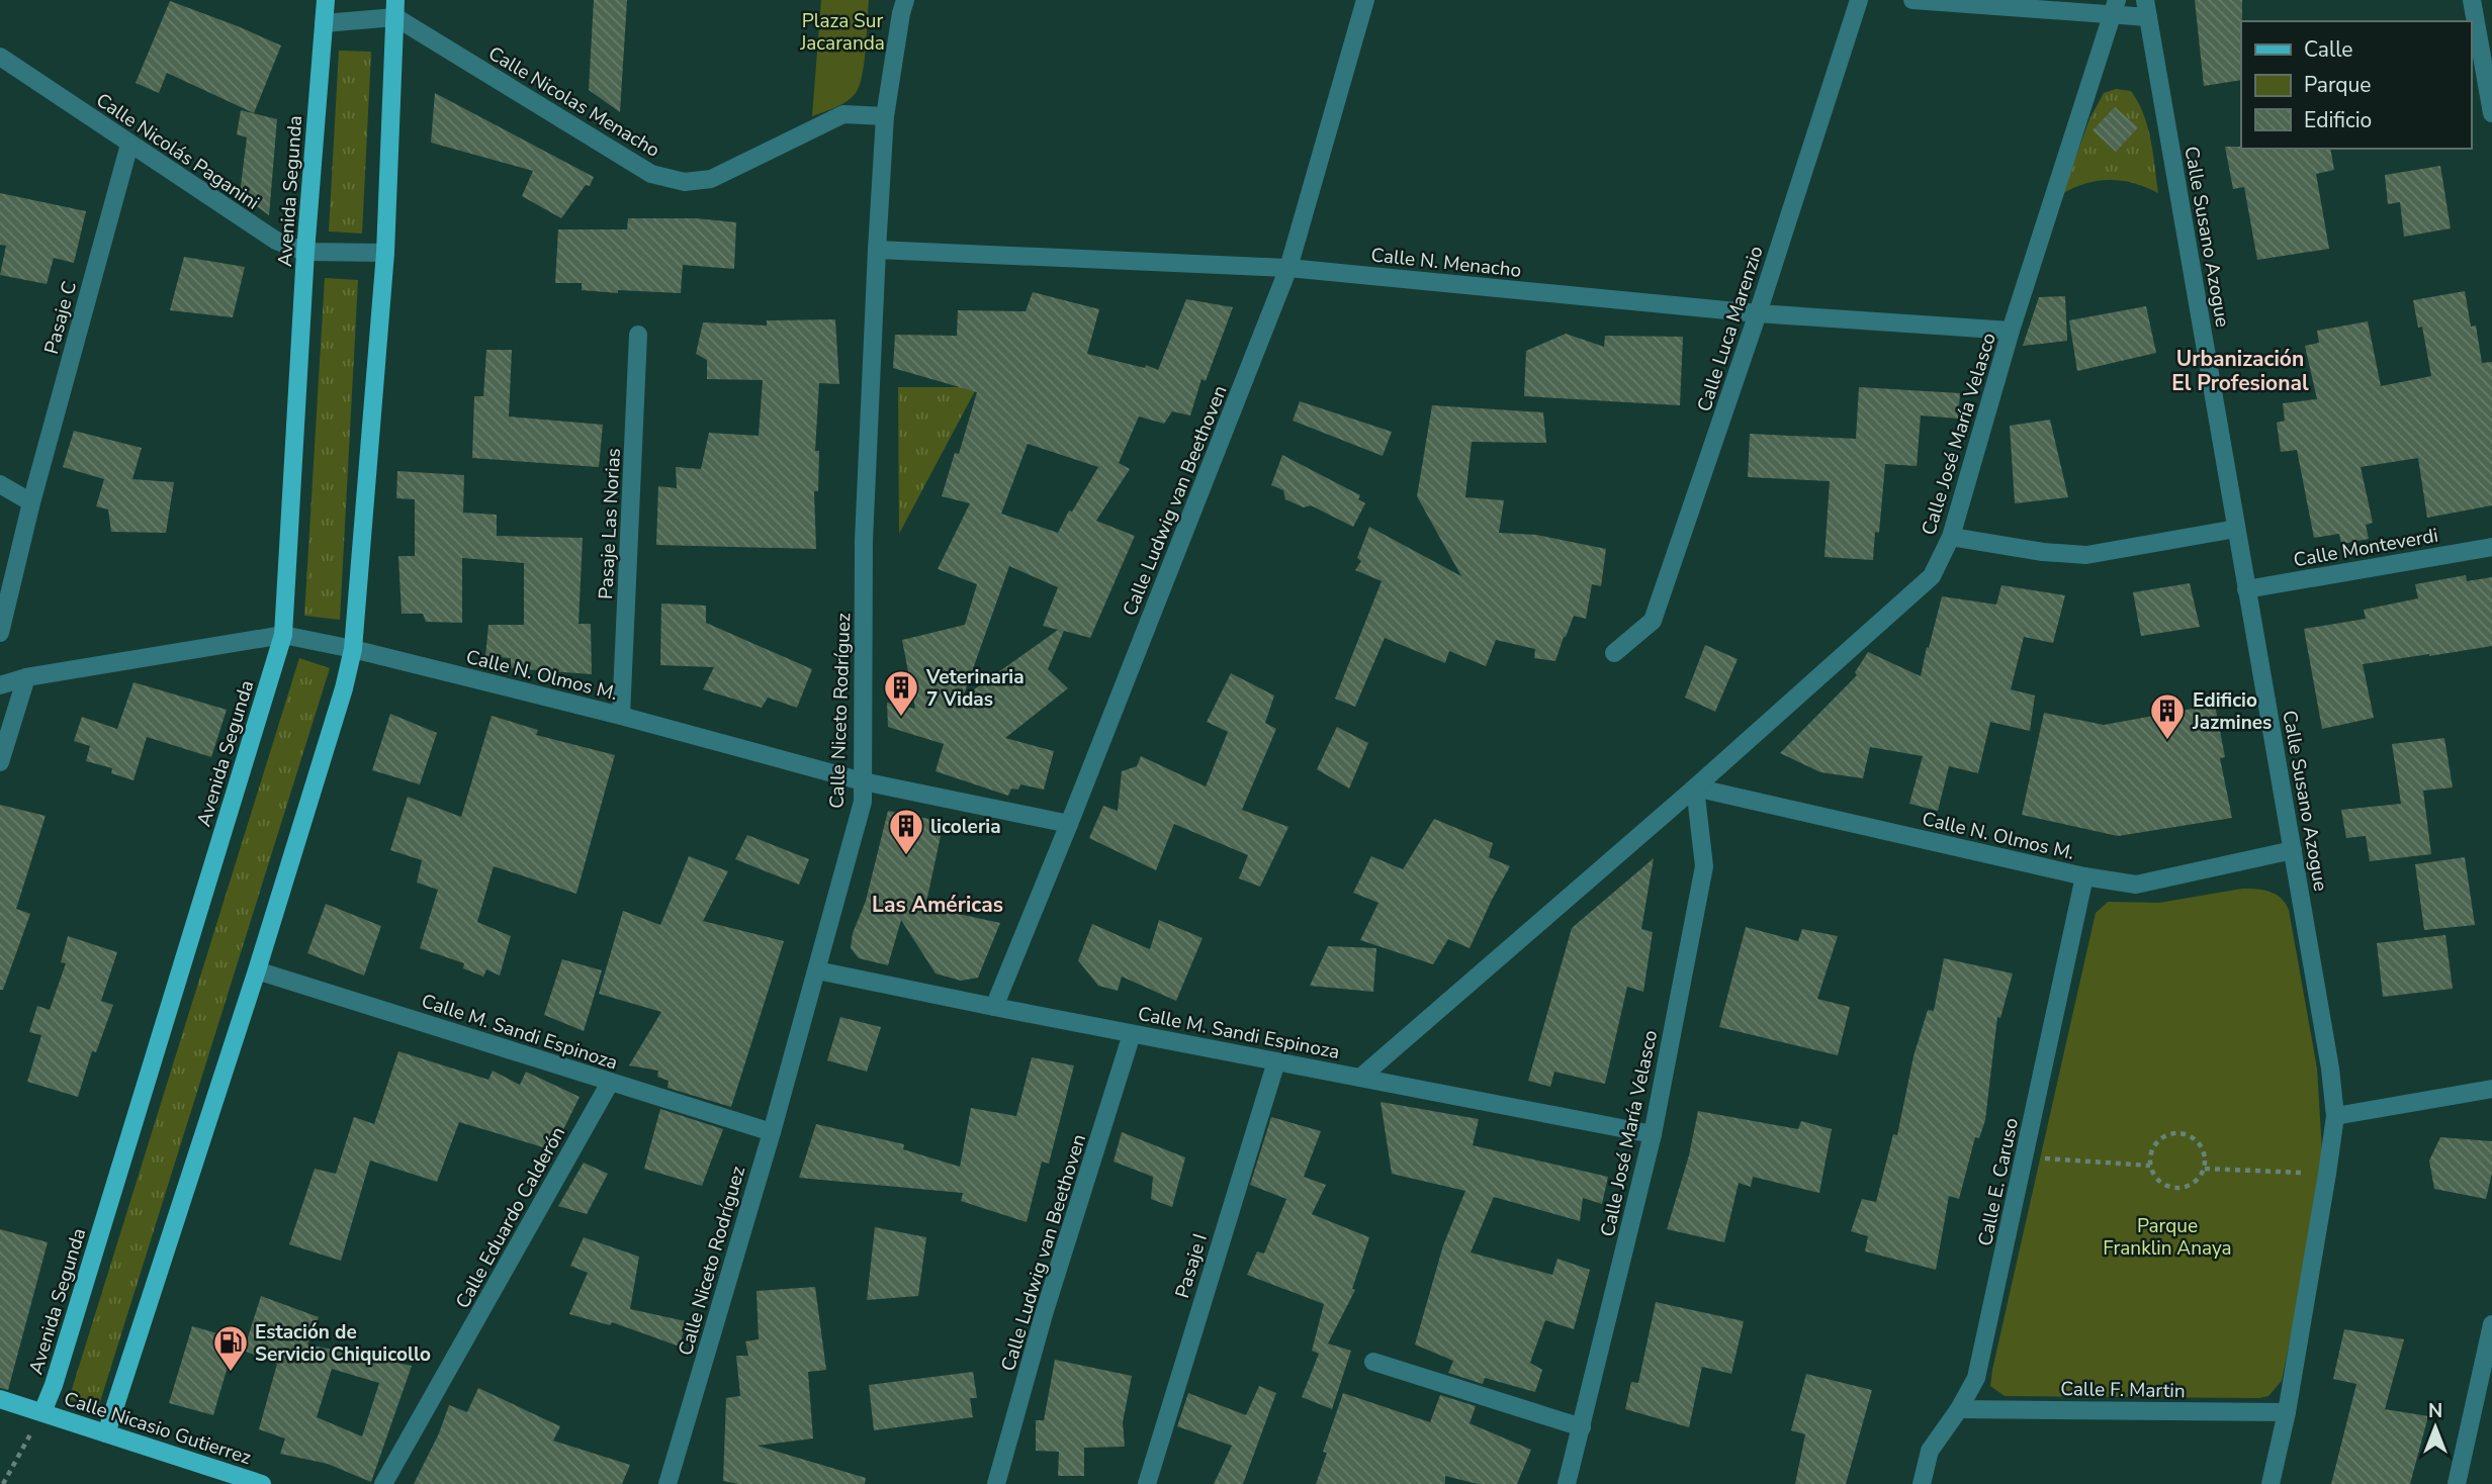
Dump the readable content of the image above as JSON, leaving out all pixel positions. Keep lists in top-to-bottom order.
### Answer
{
  "streets": {
    "main road": ["Avenida Segunda", "Calle Nicasio Gutierrez"],
    "street": [
      "Calle Nicolas Menacho",
      "Calle Nicolás Paganini",
      "Calle Susano Azogue",
      "Calle N. Menacho",
      "Pasaje C",
      "Calle Luca Marenzio",
      "Calle José María Velasco",
      "Calle Ludwig van Beethoven",
      "Pasaje Las Norias",
      "Calle Monteverdi",
      "Calle N. Olmos M.",
      "Calle Niceto Rodríguez",
      "Calle M. Sandi Espinoza",
      "Calle E. Caruso",
      "Calle Eduardo Calderón",
      "Pasaje I",
      "Calle F. Martin"
    ]
  },
  "crossings": [
    ["Calle Nicolas Menacho", "Calle Niceto Rodríguez"],
    ["Calle Nicolás Paganini", "Avenida Segunda"],
    ["Calle Nicolás Paganini", "Pasaje C"],
    ["Avenida Segunda", "Calle N. Olmos M."],
    ["Avenida Segunda", "Calle Nicasio Gutierrez"],
    ["Calle Susano Azogue", "Calle Monteverdi"],
    ["Calle Susano Azogue", "Calle N. Olmos M."],
    ["Calle Susano Azogue", "Calle F. Martin"],
    ["Calle N. Menacho", "Calle Luca Marenzio"],
    ["Calle N. Menacho", "Calle José María Velasco"],
    ["Calle N. Menacho", "Calle Ludwig van Beethoven"],
    ["Calle N. Menacho", "Calle Niceto Rodríguez"],
    ["Calle José María Velasco", "Calle N. Olmos M."],
    ["Calle José María Velasco", "Calle M. Sandi Espinoza"],
    ["Calle Ludwig van Beethoven", "Calle N. Olmos M."],
    ["Calle Ludwig van Beethoven", "Calle M. Sandi Espinoza"],
    ["Pasaje Las Norias", "Calle N. Olmos M."],
    ["Calle N. Olmos M.", "Calle Niceto Rodríguez"],
    ["Calle N. Olmos M.", "Calle E. Caruso"],
    ["Calle Niceto Rodríguez", "Calle M. Sandi Espinoza"],
    ["Calle M. Sandi Espinoza", "Calle Eduardo Calderón"],
    ["Calle M. Sandi Espinoza", "Pasaje I"],
    ["Calle E. Caruso", "Calle F. Martin"]
  ],
  "districts": ["Urbanización El Profesional", "Las Américas"],
  "parks": ["Plaza Sur Jacaranda", "Parque Franklin Anaya"],
  "places": {
    "building": ["Veterinaria 7 Vidas", "Edificio Jazmines", "licoleria"],
    "fuel station": ["Estación de Servicio Chiquicollo"]
  },
  "legend": ["Calle", "Parque", "Edificio"],
  "north": "top"
}
